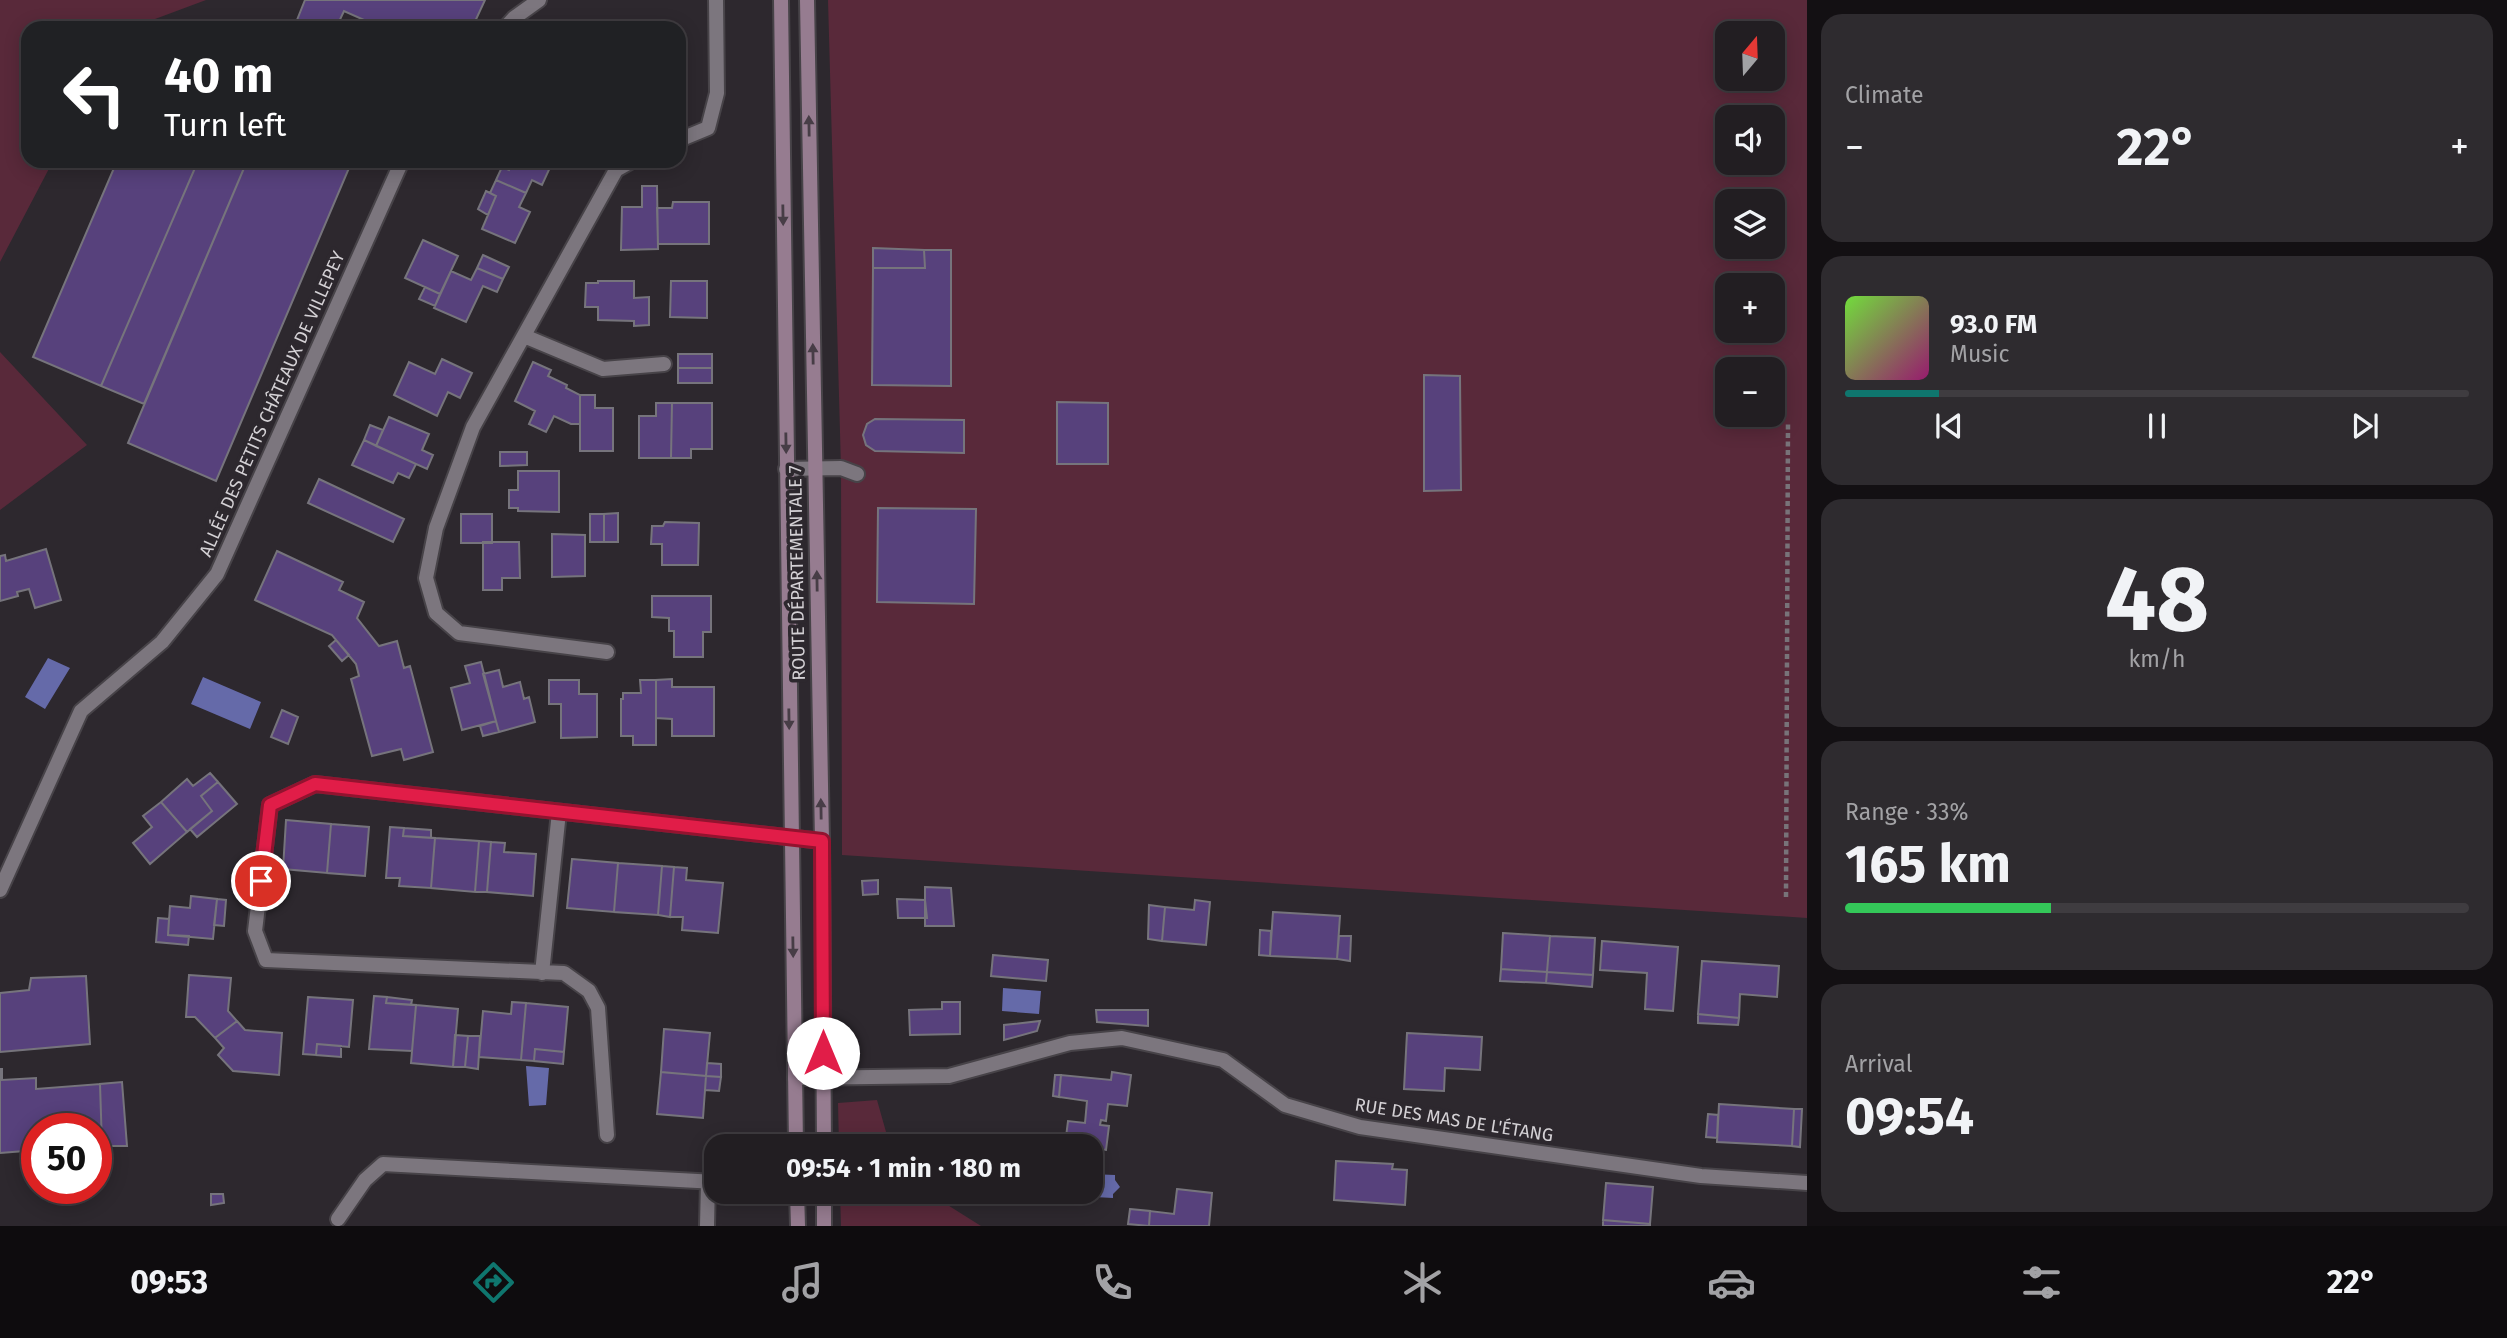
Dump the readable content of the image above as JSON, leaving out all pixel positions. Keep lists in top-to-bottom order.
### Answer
{
  "streets": {
    "main road": ["ROUTE DÉPARTEMENTALE 7"],
    "street": ["ALLÉE DES PETITS CHÂTEAUX DE VILLEPEY", "RUE DES MAS DE L'ÉTANG"]
  },
  "crossings": [
    ["ROUTE DÉPARTEMENTALE 7", "RUE DES MAS DE L'ÉTANG"]
  ],
  "north": "top",
  "page": {
    "tile": [
      "Climate",
      ["48", "km/h"],
      ["Range · 33%", "165 km"],
      ["Arrival", "09:54"]
    ],
    "map_buttons": ["+", "−"],
    "turn": ["40 m", "Turn left"],
    "heat": ["−", "22°", "+"],
    "song": ["93.0 FM", "Music"],
    "limit": "50",
    "trip": "09:54 · 1 min · 180 m",
    "tabs": ["09:53", "22°"]
  }
}
